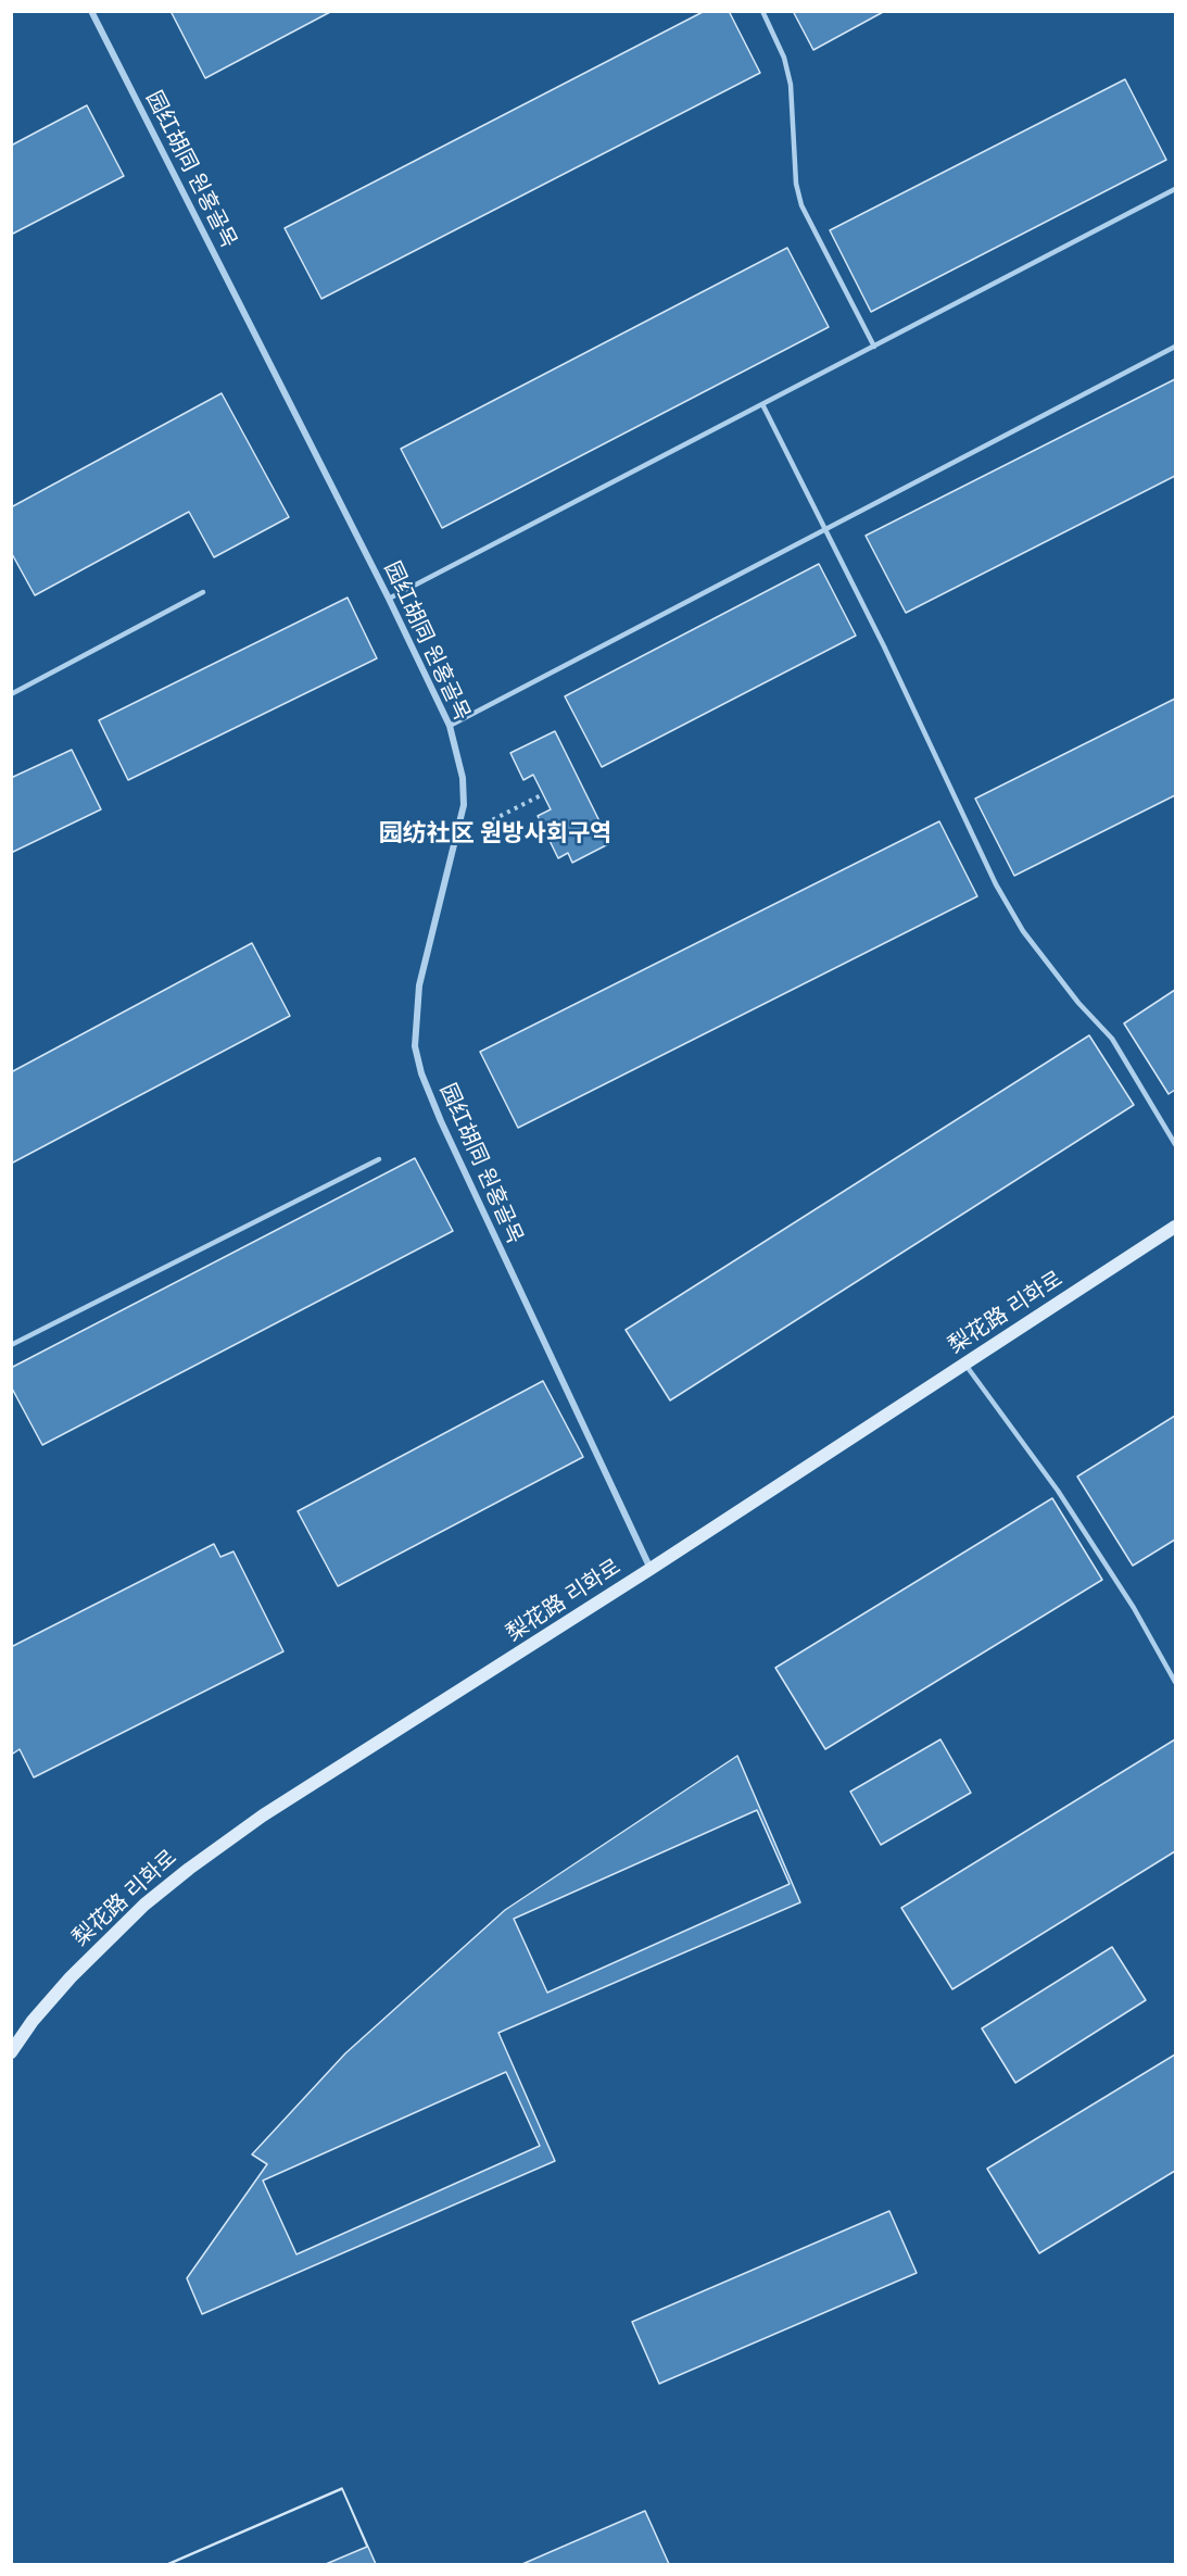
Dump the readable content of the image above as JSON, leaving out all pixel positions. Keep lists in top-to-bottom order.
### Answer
{
  "streets": {
    "street": ["园红胡同 원홍골목", "梨花路 리화로"]
  },
  "crossings": [
    ["园红胡同 원홍골목", "梨花路 리화로"]
  ],
  "districts": ["园纺社区 원방사회구역"]
}
